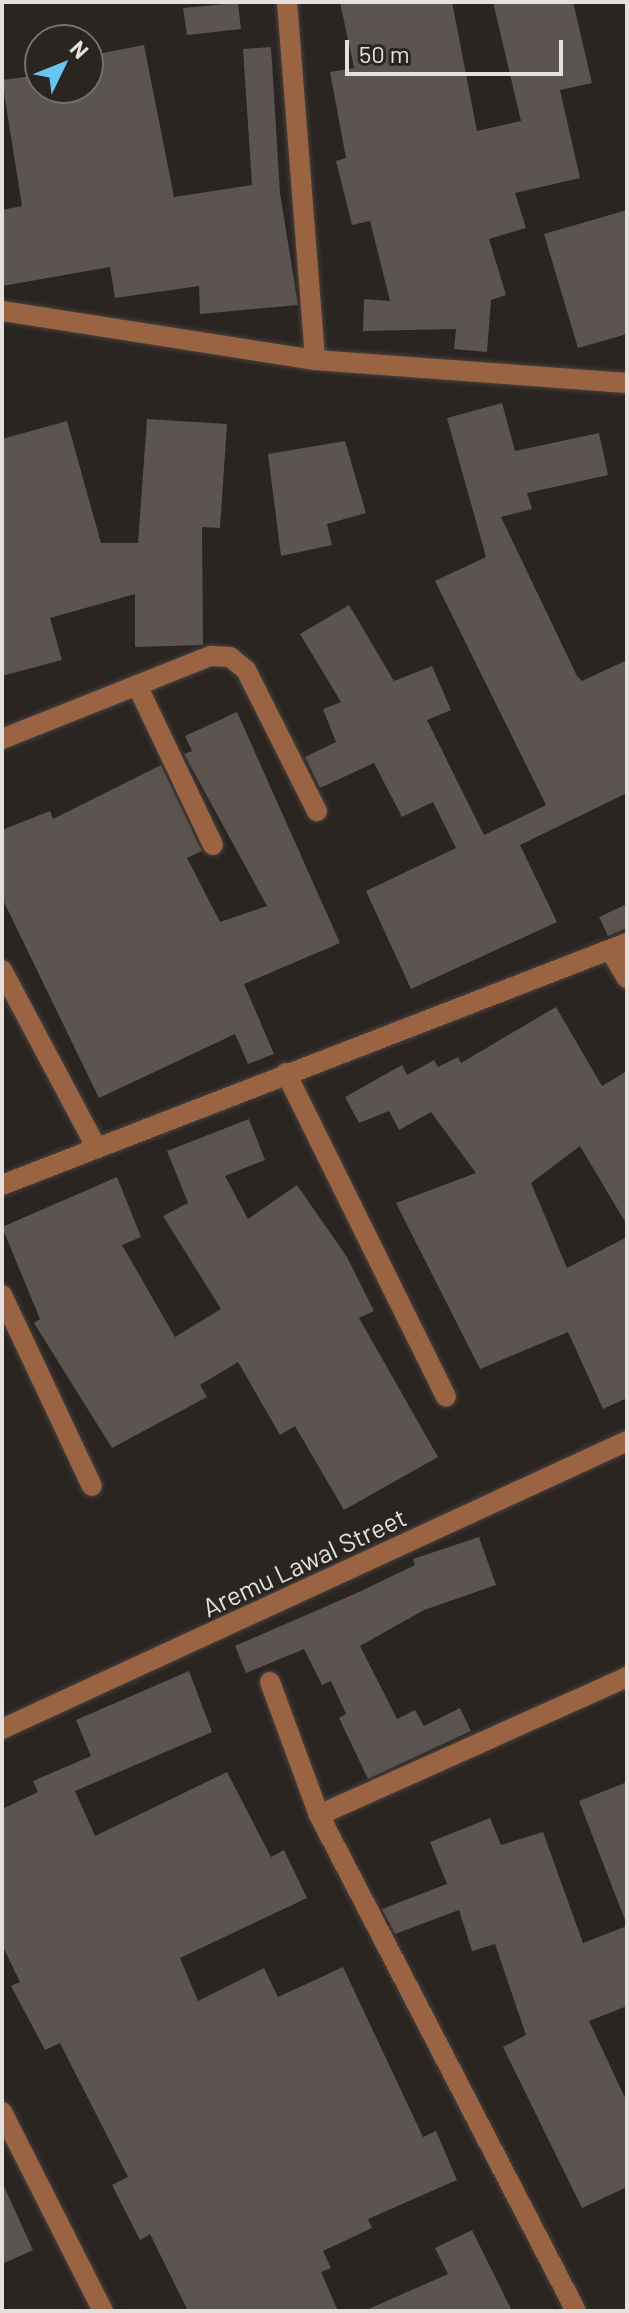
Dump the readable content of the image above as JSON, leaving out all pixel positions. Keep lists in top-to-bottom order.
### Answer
{
  "streets": {
    "street": ["Aremu Lawal Street"]
  },
  "scale_bar": "50 m",
  "north": "top right"
}
